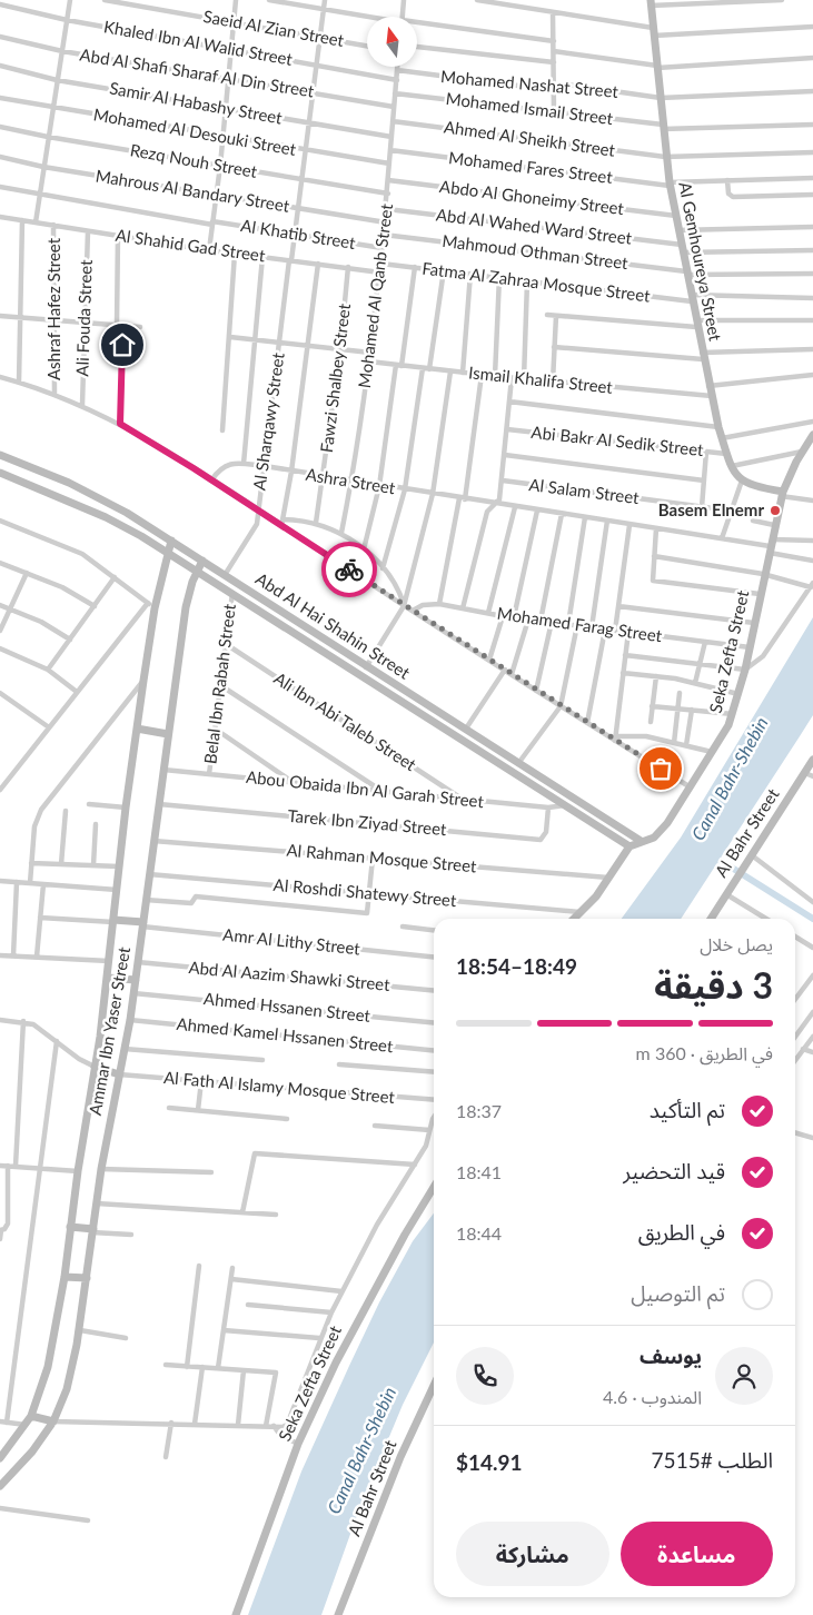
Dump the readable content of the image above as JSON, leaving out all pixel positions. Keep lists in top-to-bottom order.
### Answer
{
  "streets": {
    "street": [
      "Saeid Al Zian Street",
      "Khaled Ibn Al Walid Street",
      "Abd Al Shafi Sharaf Al Din Street",
      "Mohamed Nashat Street",
      "Samir Al Habashy Street",
      "Mohamed Ismail Street",
      "Mohamed Al Desouki Street",
      "Ahmed Al Sheikh Street",
      "Rezq Nouh Street",
      "Mohamed Fares Street",
      "Mahrous Al Bandary Street",
      "Abdo Al Ghoneimy Street",
      "Abd Al Wahed Ward Street",
      "Al Khatib Street",
      "Al Shahid Gad Street",
      "Mahmoud Othman Street",
      "Al Gemhoureya Street",
      "Fatma Al Zahraa Mosque Street",
      "Mohamed Al Qanb Street",
      "Ashraf Hafez Street",
      "Ali Fouda Street",
      "Fawzi Shalbey Street",
      "Ismail Khalifa Street",
      "Al Sharqawy Street",
      "Abi Bakr Al Sedik Street",
      "Ashra Street",
      "Al Salam Street",
      "Mohamed Farag Street",
      "Abd Al Hai Shahin Street",
      "Seka Zefta Street",
      "Belal Ibn Rabah Street",
      "Ali Ibn Abi Taleb Street",
      "Abou Obaida Ibn Al Garah Street",
      "Tarek Ibn Ziyad Street",
      "Al Bahr Street",
      "Al Rahman Mosque Street",
      "Al Roshdi Shatewy Street",
      "Amr Al Lithy Street",
      "Abd Al Aazim Shawki Street",
      "Ahmed Hssanen Street",
      "Ammar Ibn Yaser Street",
      "Ahmed Kamel Hssanen Street",
      "Al Fath Al Islamy Mosque Street"
    ]
  },
  "crossings": [
    ["Saeid Al Zian Street", "Al Sharqawy Street"],
    ["Khaled Ibn Al Walid Street", "Mohamed Al Qanb Street"],
    ["Khaled Ibn Al Walid Street", "Al Sharqawy Street"],
    ["Abd Al Shafi Sharaf Al Din Street", "Mohamed Al Qanb Street"],
    ["Abd Al Shafi Sharaf Al Din Street", "Al Sharqawy Street"],
    ["Mohamed Nashat Street", "Al Gemhoureya Street"],
    ["Mohamed Nashat Street", "Mohamed Al Qanb Street"],
    ["Samir Al Habashy Street", "Mohamed Al Qanb Street"],
    ["Samir Al Habashy Street", "Al Sharqawy Street"],
    ["Mohamed Ismail Street", "Al Gemhoureya Street"],
    ["Mohamed Ismail Street", "Mohamed Al Qanb Street"],
    ["Mohamed Al Desouki Street", "Mohamed Al Qanb Street"],
    ["Mohamed Al Desouki Street", "Al Sharqawy Street"],
    ["Ahmed Al Sheikh Street", "Al Gemhoureya Street"],
    ["Ahmed Al Sheikh Street", "Mohamed Al Qanb Street"],
    ["Rezq Nouh Street", "Mohamed Al Qanb Street"],
    ["Rezq Nouh Street", "Al Sharqawy Street"],
    ["Mohamed Fares Street", "Al Gemhoureya Street"],
    ["Mohamed Fares Street", "Mohamed Al Qanb Street"],
    ["Mahrous Al Bandary Street", "Mohamed Al Qanb Street"],
    ["Mahrous Al Bandary Street", "Al Sharqawy Street"],
    ["Abdo Al Ghoneimy Street", "Al Gemhoureya Street"],
    ["Abdo Al Ghoneimy Street", "Mohamed Al Qanb Street"],
    ["Abd Al Wahed Ward Street", "Al Gemhoureya Street"],
    ["Abd Al Wahed Ward Street", "Mohamed Al Qanb Street"],
    ["Al Khatib Street", "Mohamed Al Qanb Street"],
    ["Al Khatib Street", "Al Sharqawy Street"],
    ["Al Shahid Gad Street", "Mohamed Al Qanb Street"],
    ["Al Shahid Gad Street", "Ashraf Hafez Street"],
    ["Al Shahid Gad Street", "Ali Fouda Street"],
    ["Al Shahid Gad Street", "Fawzi Shalbey Street"],
    ["Al Shahid Gad Street", "Al Sharqawy Street"],
    ["Mahmoud Othman Street", "Al Gemhoureya Street"],
    ["Mahmoud Othman Street", "Mohamed Al Qanb Street"],
    ["Al Gemhoureya Street", "Fatma Al Zahraa Mosque Street"],
    ["Al Gemhoureya Street", "Ismail Khalifa Street"],
    ["Al Gemhoureya Street", "Abi Bakr Al Sedik Street"],
    ["Fatma Al Zahraa Mosque Street", "Mohamed Al Qanb Street"],
    ["Mohamed Al Qanb Street", "Ismail Khalifa Street"],
    ["Mohamed Al Qanb Street", "Ashra Street"],
    ["Fawzi Shalbey Street", "Ashra Street"],
    ["Al Sharqawy Street", "Ashra Street"],
    ["Al Sharqawy Street", "Abd Al Hai Shahin Street"],
    ["Ashra Street", "Seka Zefta Street"],
    ["Mohamed Farag Street", "Seka Zefta Street"],
    ["Abd Al Hai Shahin Street", "Seka Zefta Street"],
    ["Abd Al Hai Shahin Street", "Belal Ibn Rabah Street"],
    ["Abd Al Hai Shahin Street", "Abou Obaida Ibn Al Garah Street"],
    ["Abd Al Hai Shahin Street", "Ammar Ibn Yaser Street"],
    ["Seka Zefta Street", "Al Rahman Mosque Street"],
    ["Seka Zefta Street", "Al Roshdi Shatewy Street"],
    ["Belal Ibn Rabah Street", "Ali Ibn Abi Taleb Street"],
    ["Belal Ibn Rabah Street", "Abou Obaida Ibn Al Garah Street"],
    ["Ali Ibn Abi Taleb Street", "Abou Obaida Ibn Al Garah Street"],
    ["Abou Obaida Ibn Al Garah Street", "Tarek Ibn Ziyad Street"],
    ["Abou Obaida Ibn Al Garah Street", "Ammar Ibn Yaser Street"],
    ["Tarek Ibn Ziyad Street", "Ammar Ibn Yaser Street"],
    ["Al Rahman Mosque Street", "Ammar Ibn Yaser Street"],
    ["Al Roshdi Shatewy Street", "Ammar Ibn Yaser Street"],
    ["Amr Al Lithy Street", "Ammar Ibn Yaser Street"],
    ["Abd Al Aazim Shawki Street", "Ammar Ibn Yaser Street"],
    ["Ahmed Hssanen Street", "Ammar Ibn Yaser Street"],
    ["Ammar Ibn Yaser Street", "Ahmed Kamel Hssanen Street"],
    ["Ammar Ibn Yaser Street", "Al Fath Al Islamy Mosque Street"]
  ],
  "water": ["Canal Bahr-Shebin"],
  "places": ["Basem Elnemr"],
  "north": "top",
  "page": {
    "heading": ["3 دقيقة", "يصل خلال", "18:49–18:54"],
    "panel": [
      "يوسف",
      "المندوب · 4.6",
      "الطلب #7515",
      "$14.91"
    ],
    "bar": "في الطريق · 360 m",
    "list": [
      ["تم التأكيد", "18:37"],
      ["قيد التحضير", "18:41"],
      ["في الطريق", "18:44"],
      "تم التوصيل"
    ],
    "buttons": ["مساعدة", "مشاركة"]
  }
}
